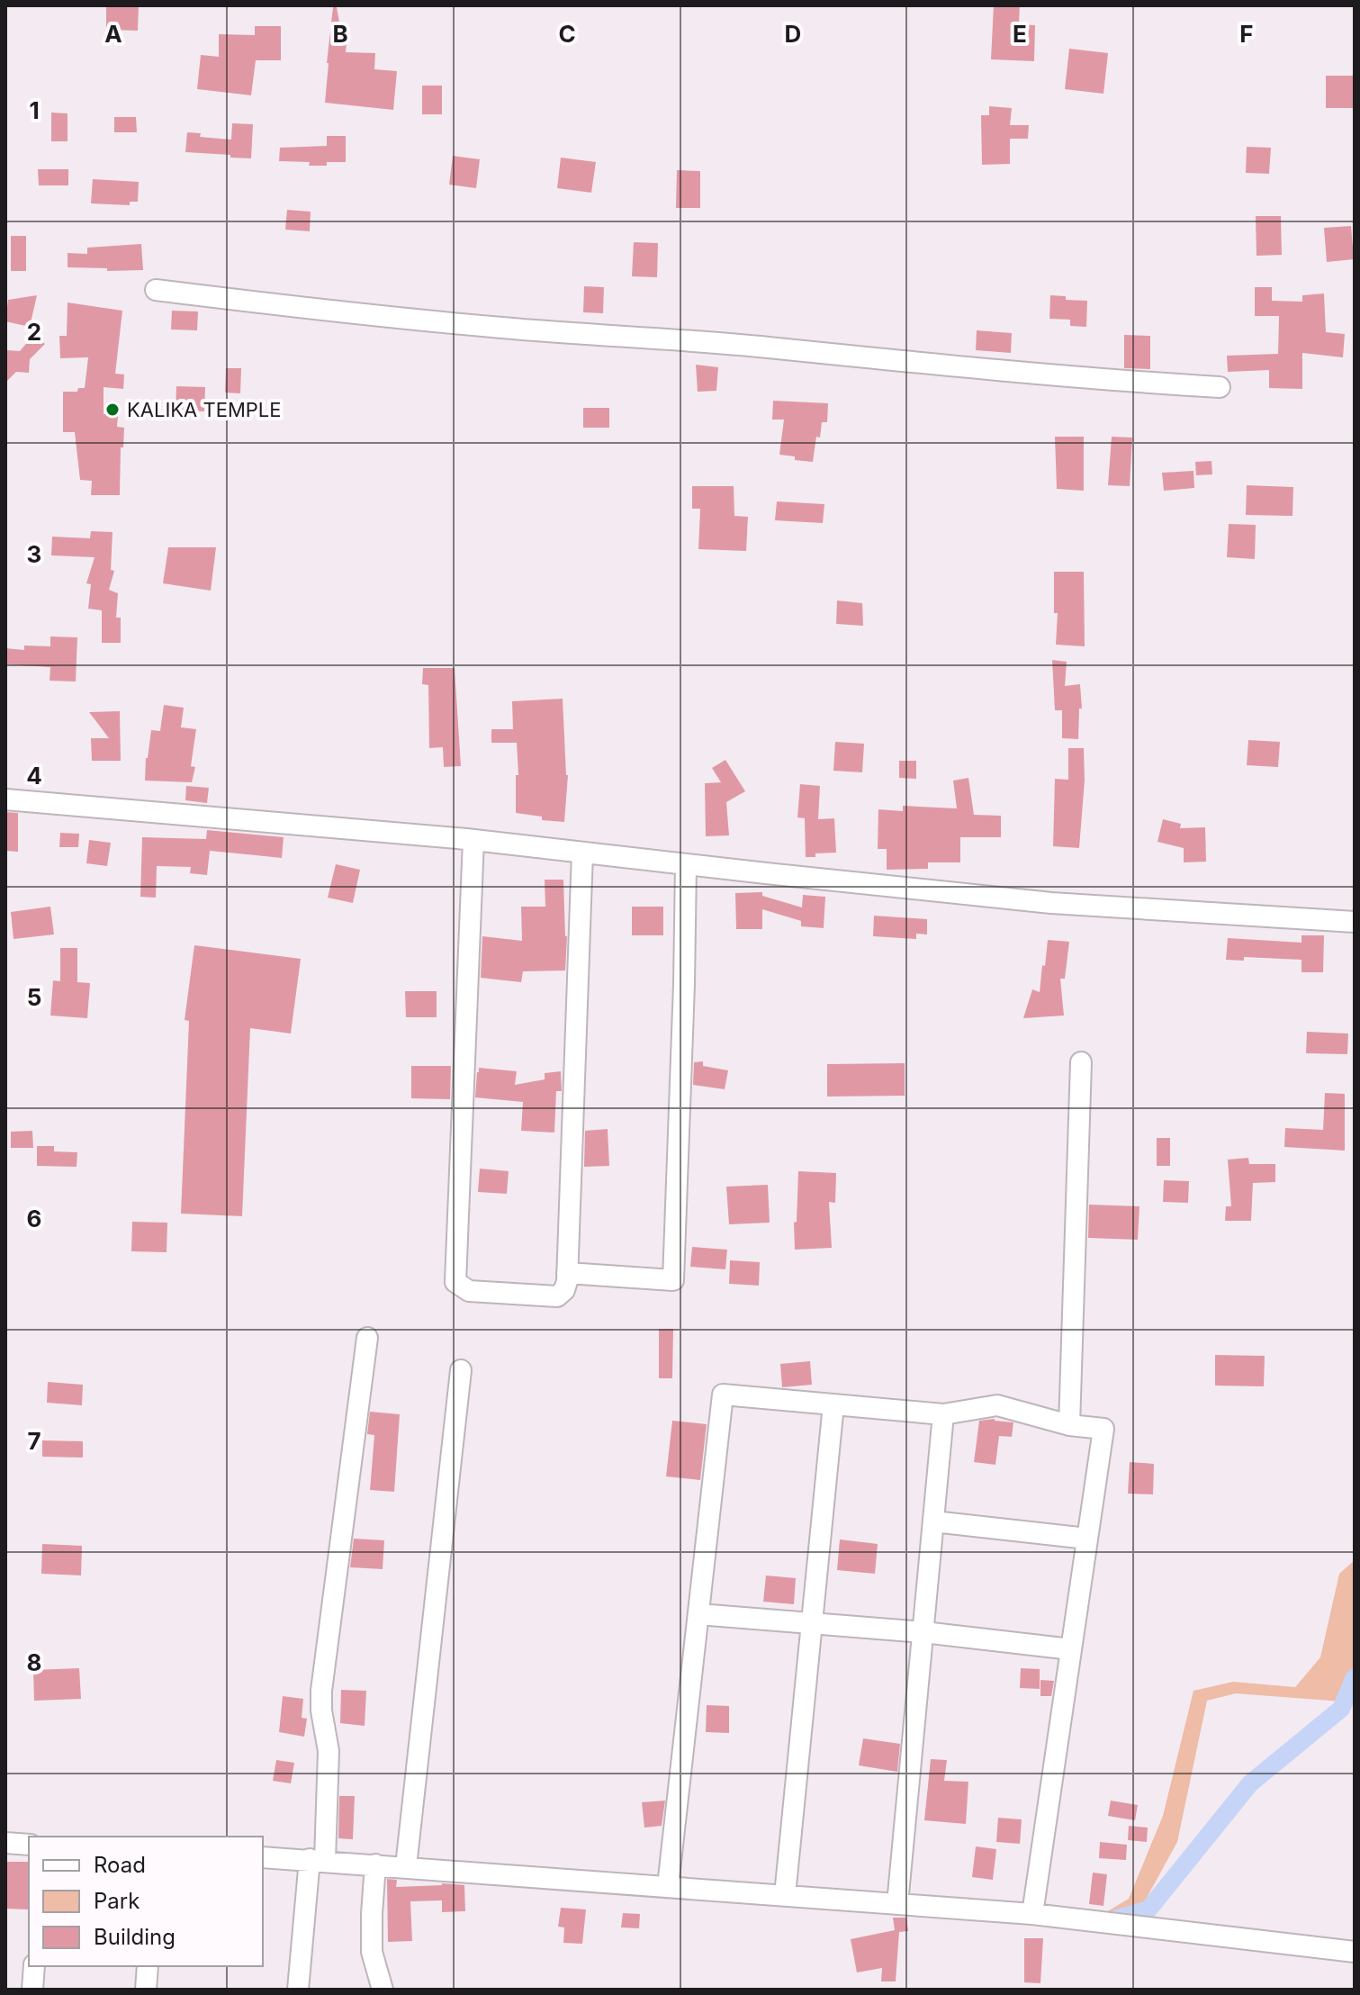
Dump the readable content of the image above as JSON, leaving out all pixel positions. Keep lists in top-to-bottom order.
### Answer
{
  "places": ["KALIKA TEMPLE"],
  "legend": ["Road", "Park", "Building"],
  "grid": {
    "columns": [
      "A",
      "B",
      "C",
      "D",
      "E",
      "F"
    ],
    "rows": [
      "1",
      "2",
      "3",
      "4",
      "5",
      "6",
      "7",
      "8"
    ]
  }
}
